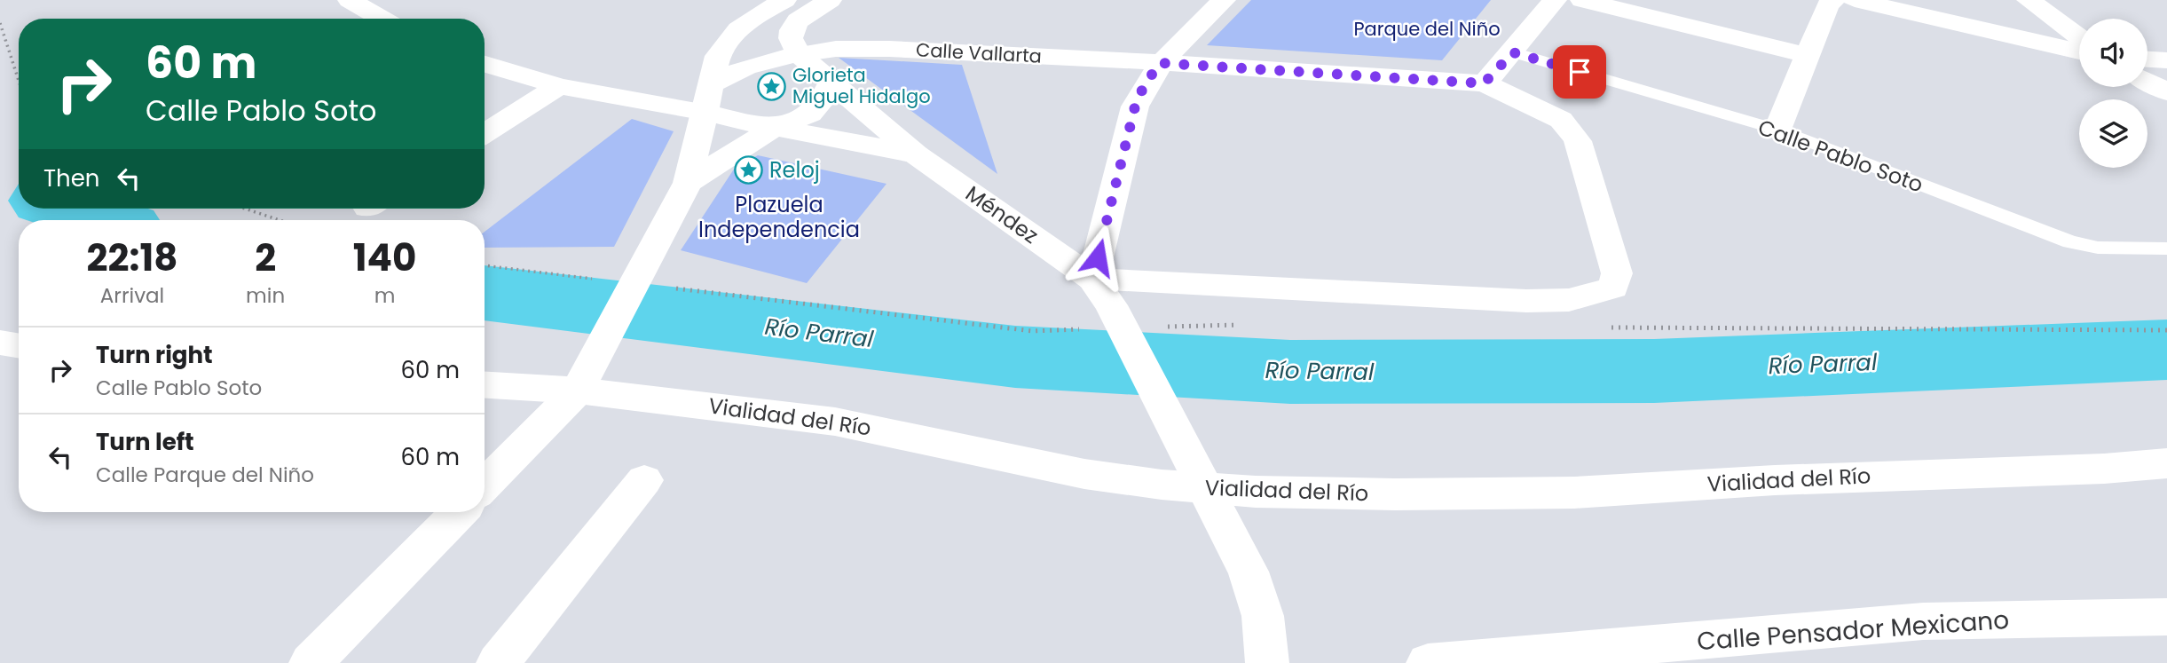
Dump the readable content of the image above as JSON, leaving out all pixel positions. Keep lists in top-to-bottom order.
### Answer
{
  "streets": {
    "street": [
      "Calle Vallarta",
      "Méndez",
      "Vialidad del Río",
      "Calle Pensador Mexicano"
    ],
    "lane": ["Calle Pablo Soto"]
  },
  "crossings": [
    ["Calle Vallarta", "Méndez"]
  ],
  "water": ["Río Parral"],
  "parks": ["Parque del Niño", "Plazuela Independencia"],
  "places": {
    "place": ["Glorieta Miguel Hidalgo", "Reloj"]
  },
  "page": {
    "turn": ["60 m", "Calle Pablo Soto"],
    "then": "Then",
    "eta": [
      "22:18",
      "Arrival",
      "2",
      "min",
      "140",
      "m"
    ],
    "list": [
      {
        "name": "Turn right",
        "note": "Calle Pablo Soto",
        "value": "60 m"
      },
      {
        "name": "Turn left",
        "note": "Calle Parque del Niño",
        "value": "60 m"
      }
    ]
  }
}
